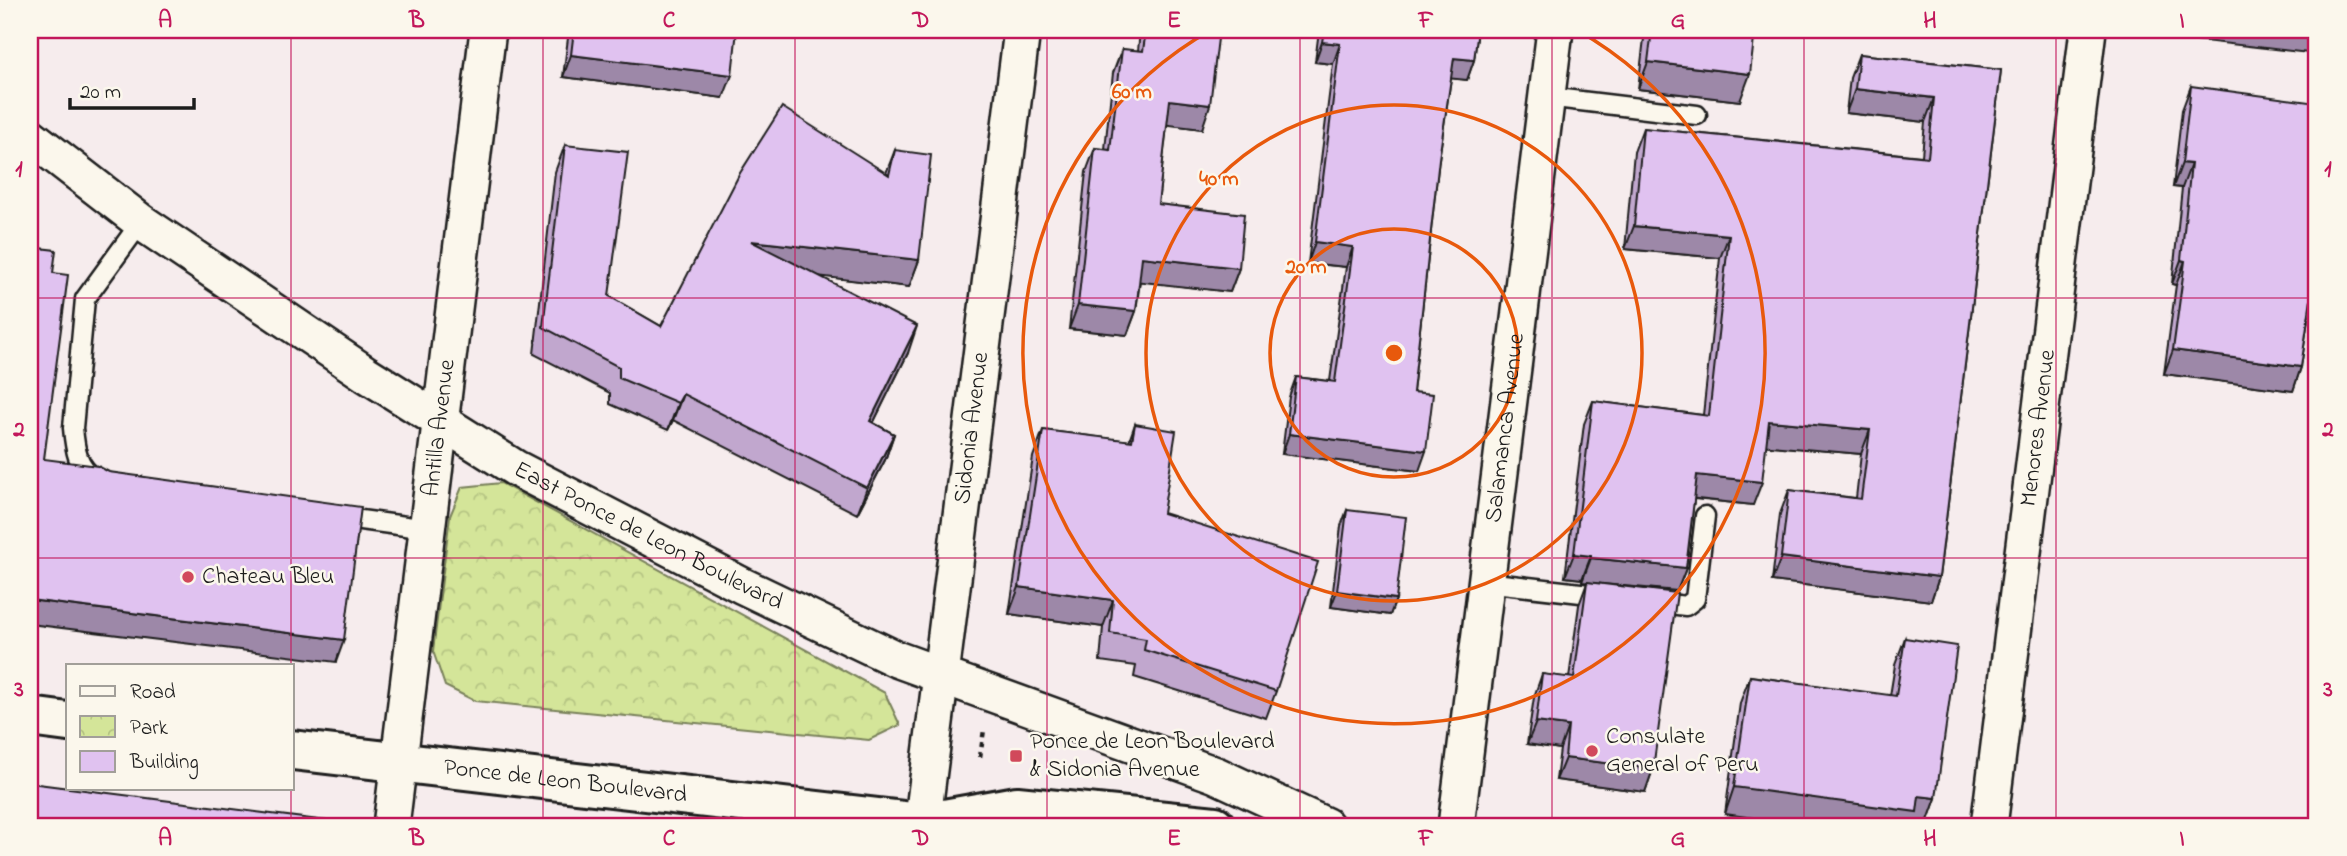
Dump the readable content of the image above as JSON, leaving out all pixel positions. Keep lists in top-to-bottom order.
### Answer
{
  "streets": {
    "street": [
      "Antilla Avenue",
      "Sidonia Avenue",
      "Salamanca Avenue",
      "Menores Avenue",
      "East Ponce de Leon Boulevard",
      "Ponce de Leon Boulevard"
    ]
  },
  "crossings": [
    ["Antilla Avenue", "East Ponce de Leon Boulevard"],
    ["Antilla Avenue", "Ponce de Leon Boulevard"],
    ["Sidonia Avenue", "East Ponce de Leon Boulevard"],
    ["Sidonia Avenue", "Ponce de Leon Boulevard"]
  ],
  "places": {
    "other": ["Chateau Bleu", "Consulate General of Peru"],
    "transit": ["Ponce de Leon Boulevard & Sidonia Avenue"]
  },
  "legend": ["Road", "Park", "Building"],
  "scale_bar": "20 m",
  "grid": {
    "columns": [
      "A",
      "B",
      "C",
      "D",
      "E",
      "F",
      "G",
      "H",
      "I"
    ],
    "rows": ["1", "2", "3"]
  },
  "rings": ["60 m", "40 m", "20 m"]
}
